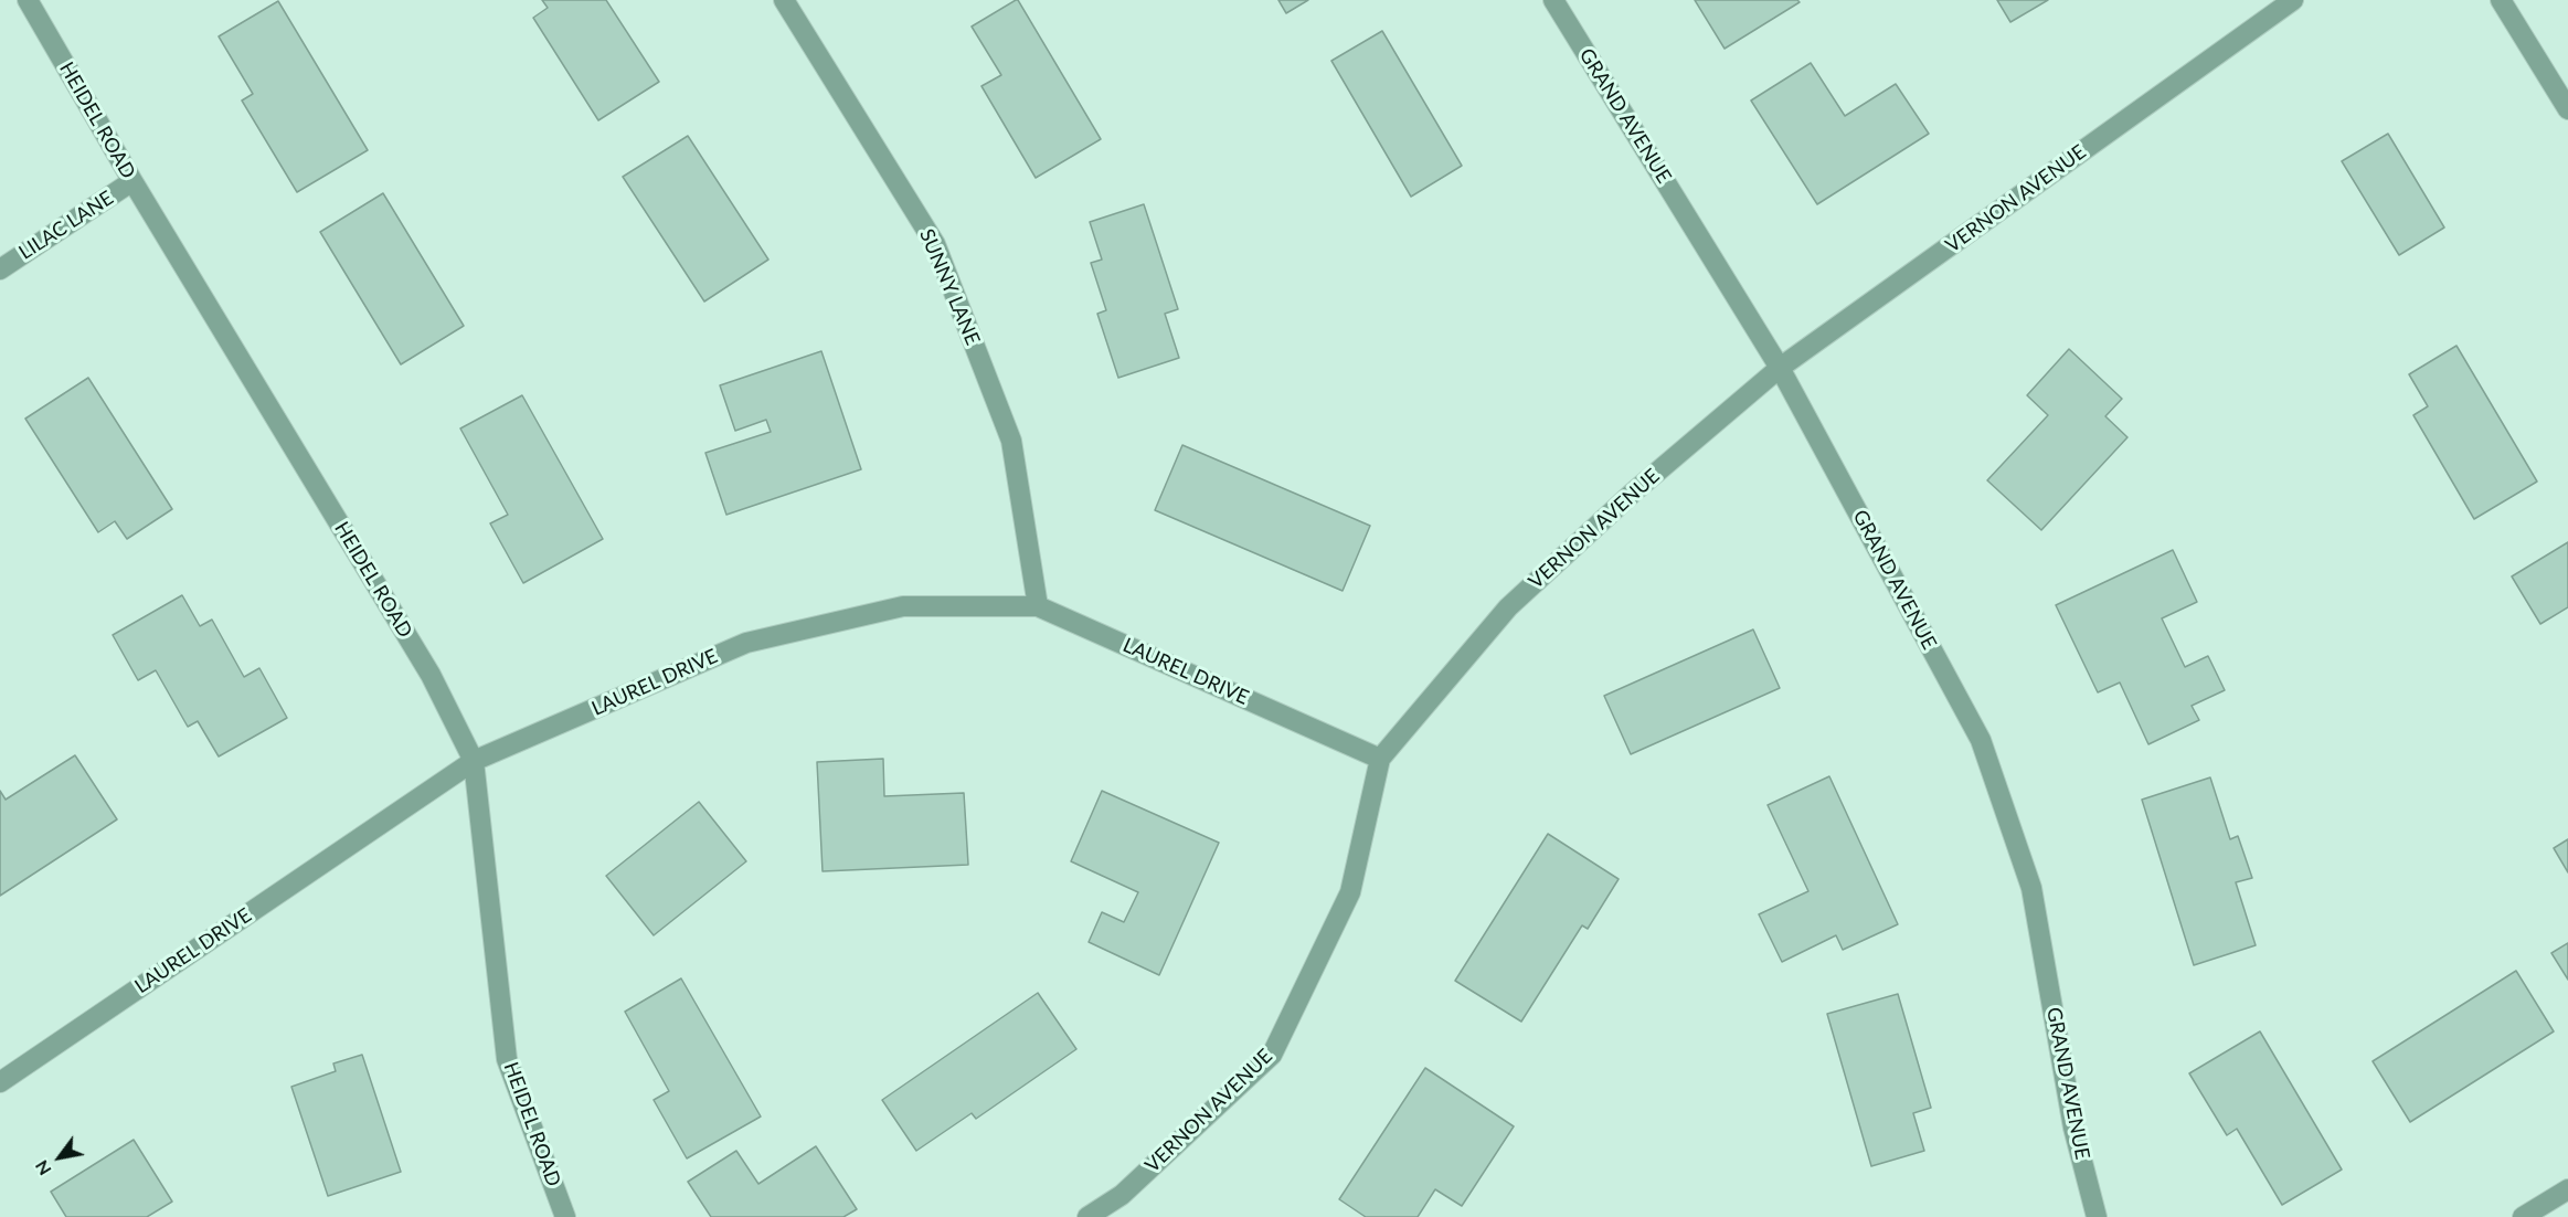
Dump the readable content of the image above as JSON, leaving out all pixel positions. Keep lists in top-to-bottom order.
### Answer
{
  "streets": {
    "street": [
      "GRAND AVENUE",
      "HEIDEL ROAD",
      "VERNON AVENUE",
      "LILAC LANE",
      "SUNNY LANE",
      "LAUREL DRIVE"
    ]
  },
  "crossings": [
    ["GRAND AVENUE", "VERNON AVENUE"],
    ["HEIDEL ROAD", "LILAC LANE"],
    ["HEIDEL ROAD", "LAUREL DRIVE"],
    ["VERNON AVENUE", "LAUREL DRIVE"],
    ["SUNNY LANE", "LAUREL DRIVE"]
  ],
  "north": "bottom left"
}
